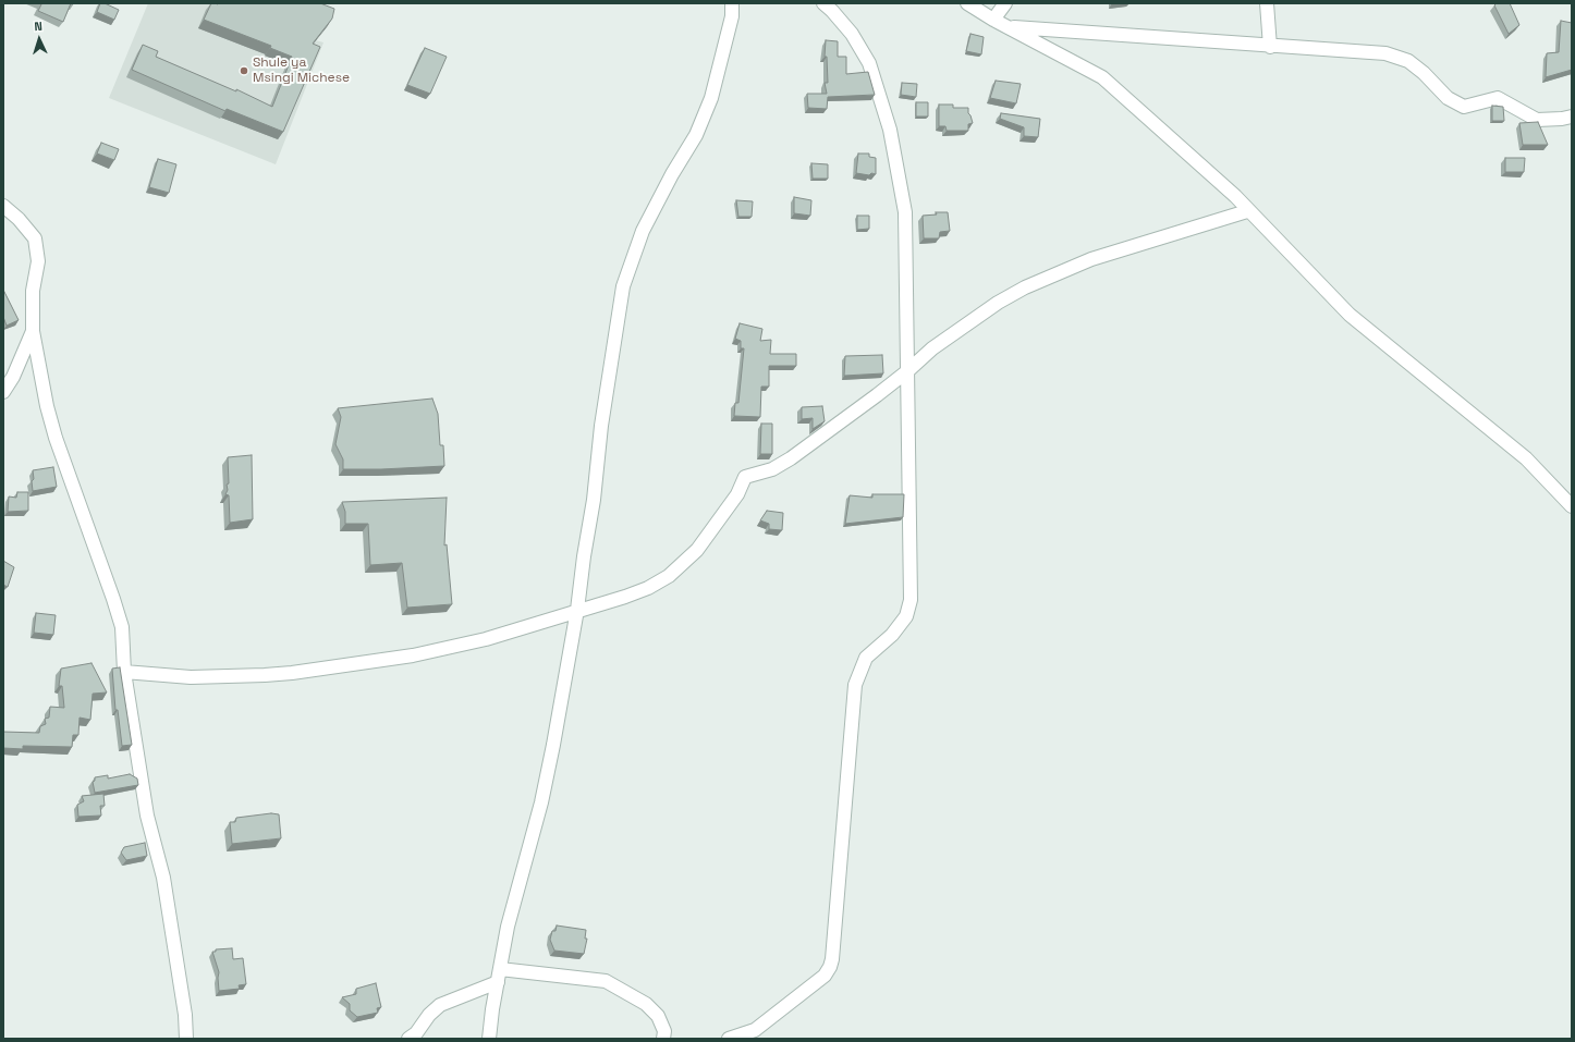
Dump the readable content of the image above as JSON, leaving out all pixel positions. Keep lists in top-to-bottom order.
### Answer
{
  "places": ["Shule ya Msingi Michese"],
  "north": "top"
}
